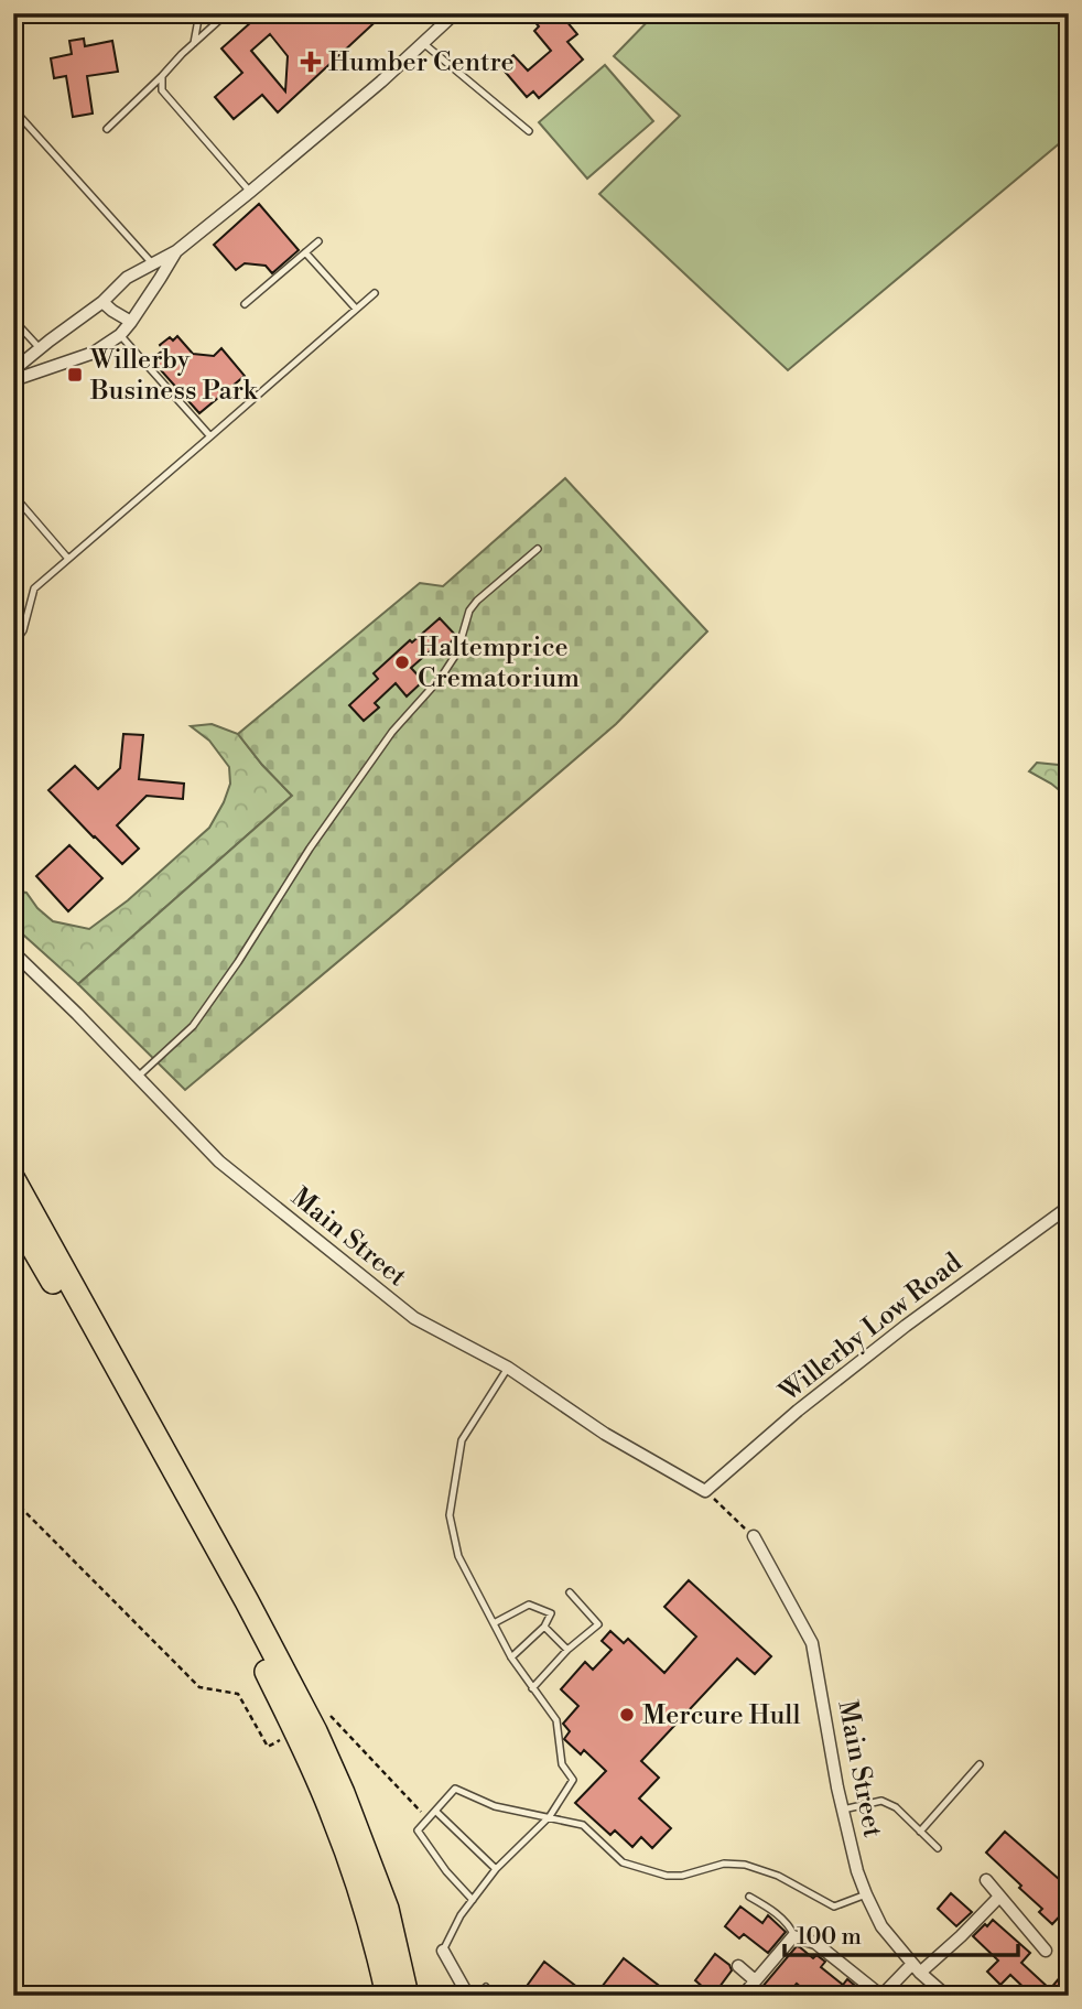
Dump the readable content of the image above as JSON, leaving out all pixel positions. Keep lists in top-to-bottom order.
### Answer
{
  "streets": {
    "street": ["Main Street", "Willerby Low Road"]
  },
  "crossings": [
    ["Main Street", "Willerby Low Road"]
  ],
  "places": {
    "health": ["Humber Centre"],
    "transit": ["Willerby Business Park"],
    "other": ["Haltemprice Crematorium", "Mercure Hull"]
  },
  "scale_bar": "100 m"
}
